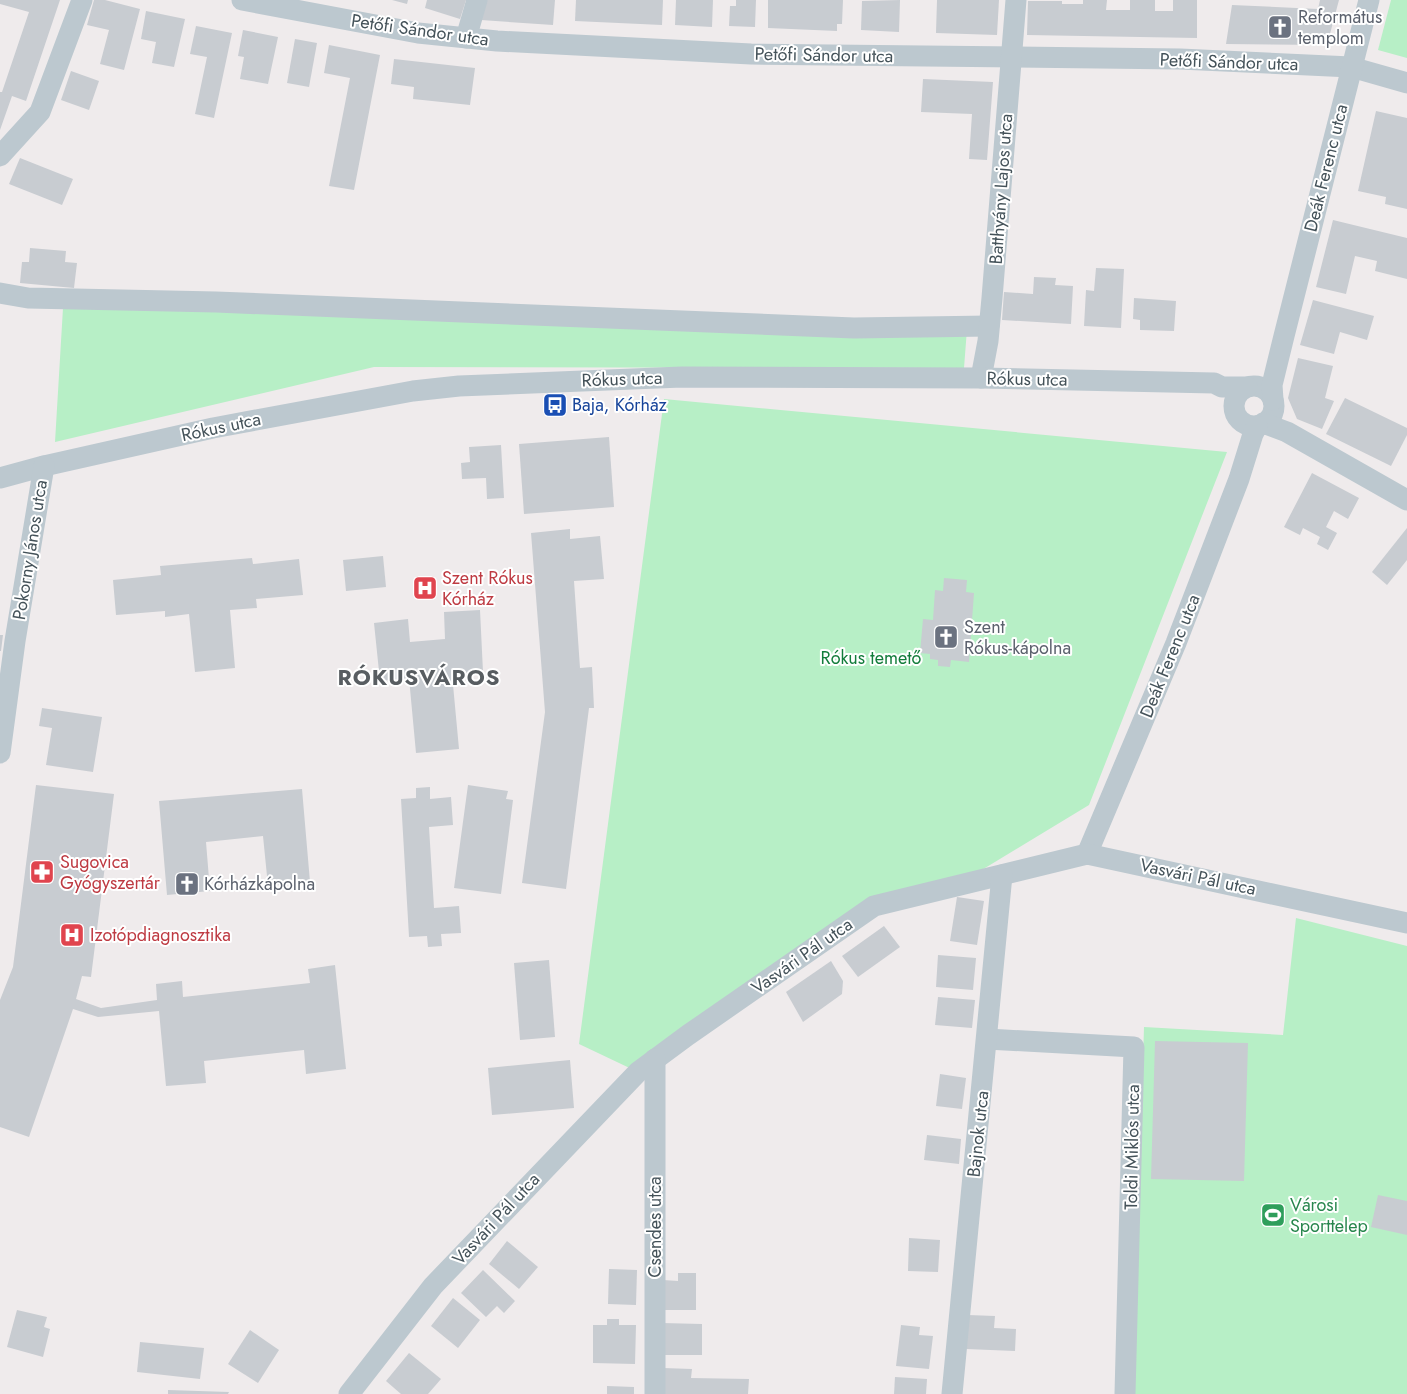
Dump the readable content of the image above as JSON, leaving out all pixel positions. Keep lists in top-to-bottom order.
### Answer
{
  "streets": {
    "street": [
      "Petőfi Sándor utca",
      "Deák Ferenc utca",
      "Batthyány Lajos utca",
      "Rókus utca",
      "Pokorny János utca",
      "Vasvári Pál utca",
      "Bajnok utca",
      "Toldi Miklós utca",
      "Csendes utca"
    ]
  },
  "crossings": [
    ["Petőfi Sándor utca", "Deák Ferenc utca"],
    ["Petőfi Sándor utca", "Batthyány Lajos utca"],
    ["Deák Ferenc utca", "Vasvári Pál utca"],
    ["Batthyány Lajos utca", "Rókus utca"],
    ["Rókus utca", "Pokorny János utca"],
    ["Vasvári Pál utca", "Bajnok utca"],
    ["Vasvári Pál utca", "Csendes utca"],
    ["Bajnok utca", "Toldi Miklós utca"]
  ],
  "districts": ["RÓKUSVÁROS"],
  "parks": ["Rókus temető"],
  "places": {
    "church": ["Református templom", "Szent Rókus-kápolna", "Kórházkápolna"],
    "bus stop": ["Baja, Kórház"],
    "hospital": ["Szent Rókus Kórház", "Izotópdiagnosztika"],
    "pharmacy": ["Sugovica Gyógyszertár"],
    "sports": ["Városi Sporttelep"]
  }
}
